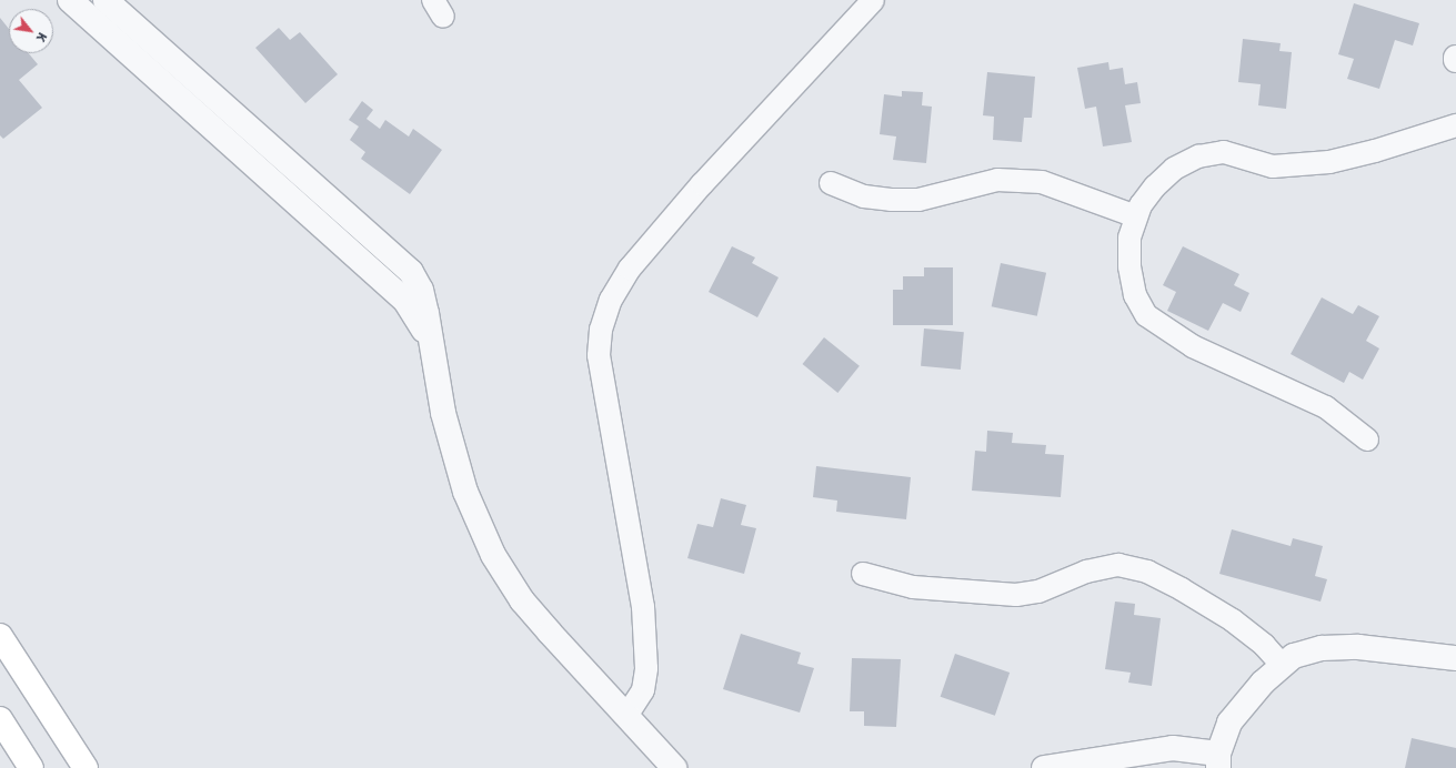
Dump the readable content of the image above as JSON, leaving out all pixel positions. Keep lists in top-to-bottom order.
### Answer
{
  "north": "bottom right"
}
